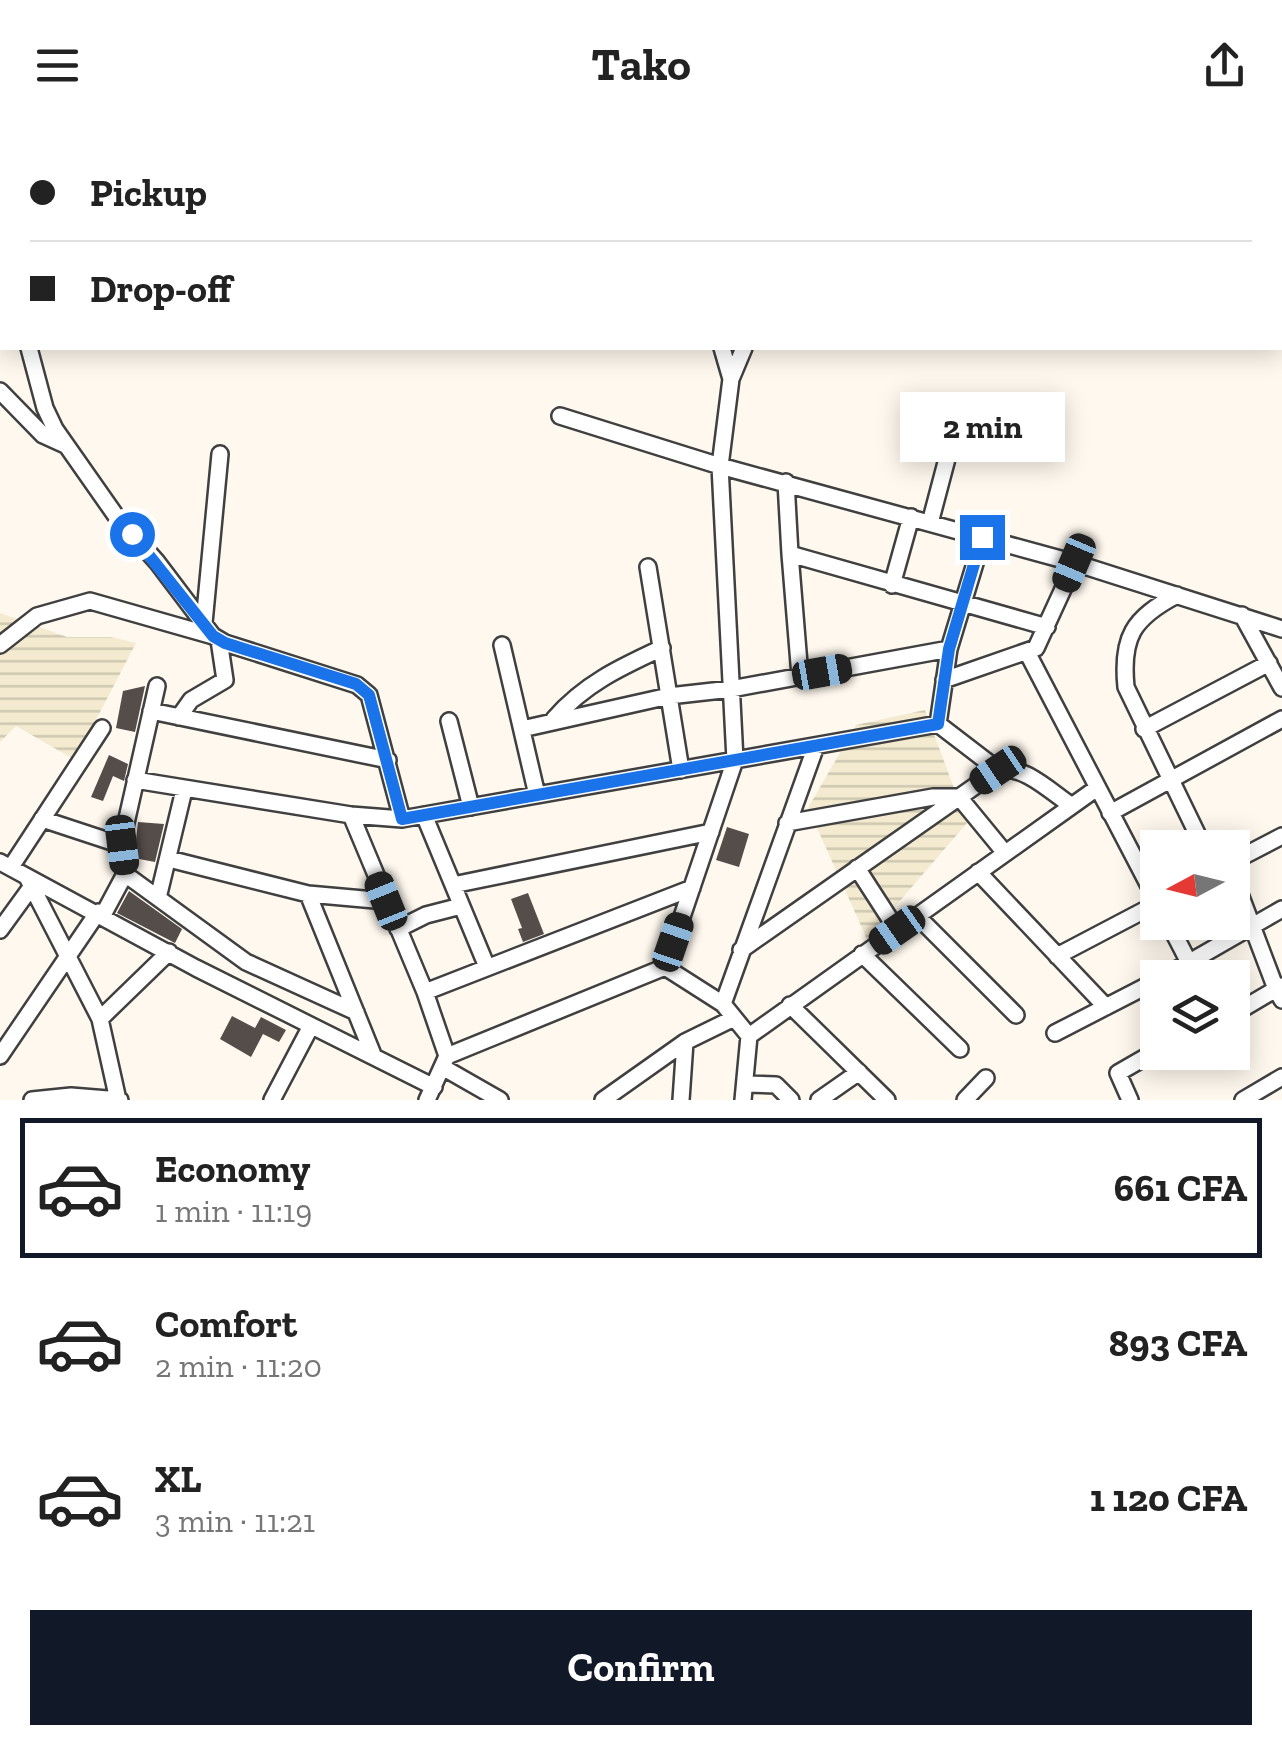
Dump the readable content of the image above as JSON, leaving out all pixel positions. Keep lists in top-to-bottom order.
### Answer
{
  "north": "left",
  "page": {
    "header": "Tako",
    "banner": ["Pickup", "Drop-off"],
    "bubble": "2 min",
    "list": [
      {
        "name": "Economy",
        "note": "1 min · 11:19",
        "value": "661 CFA"
      },
      {
        "name": "Comfort",
        "note": "2 min · 11:20",
        "value": "893 CFA"
      },
      {
        "name": "XL",
        "note": "3 min · 11:21",
        "value": "1 120 CFA"
      }
    ],
    "buttons": "Confirm"
  }
}
